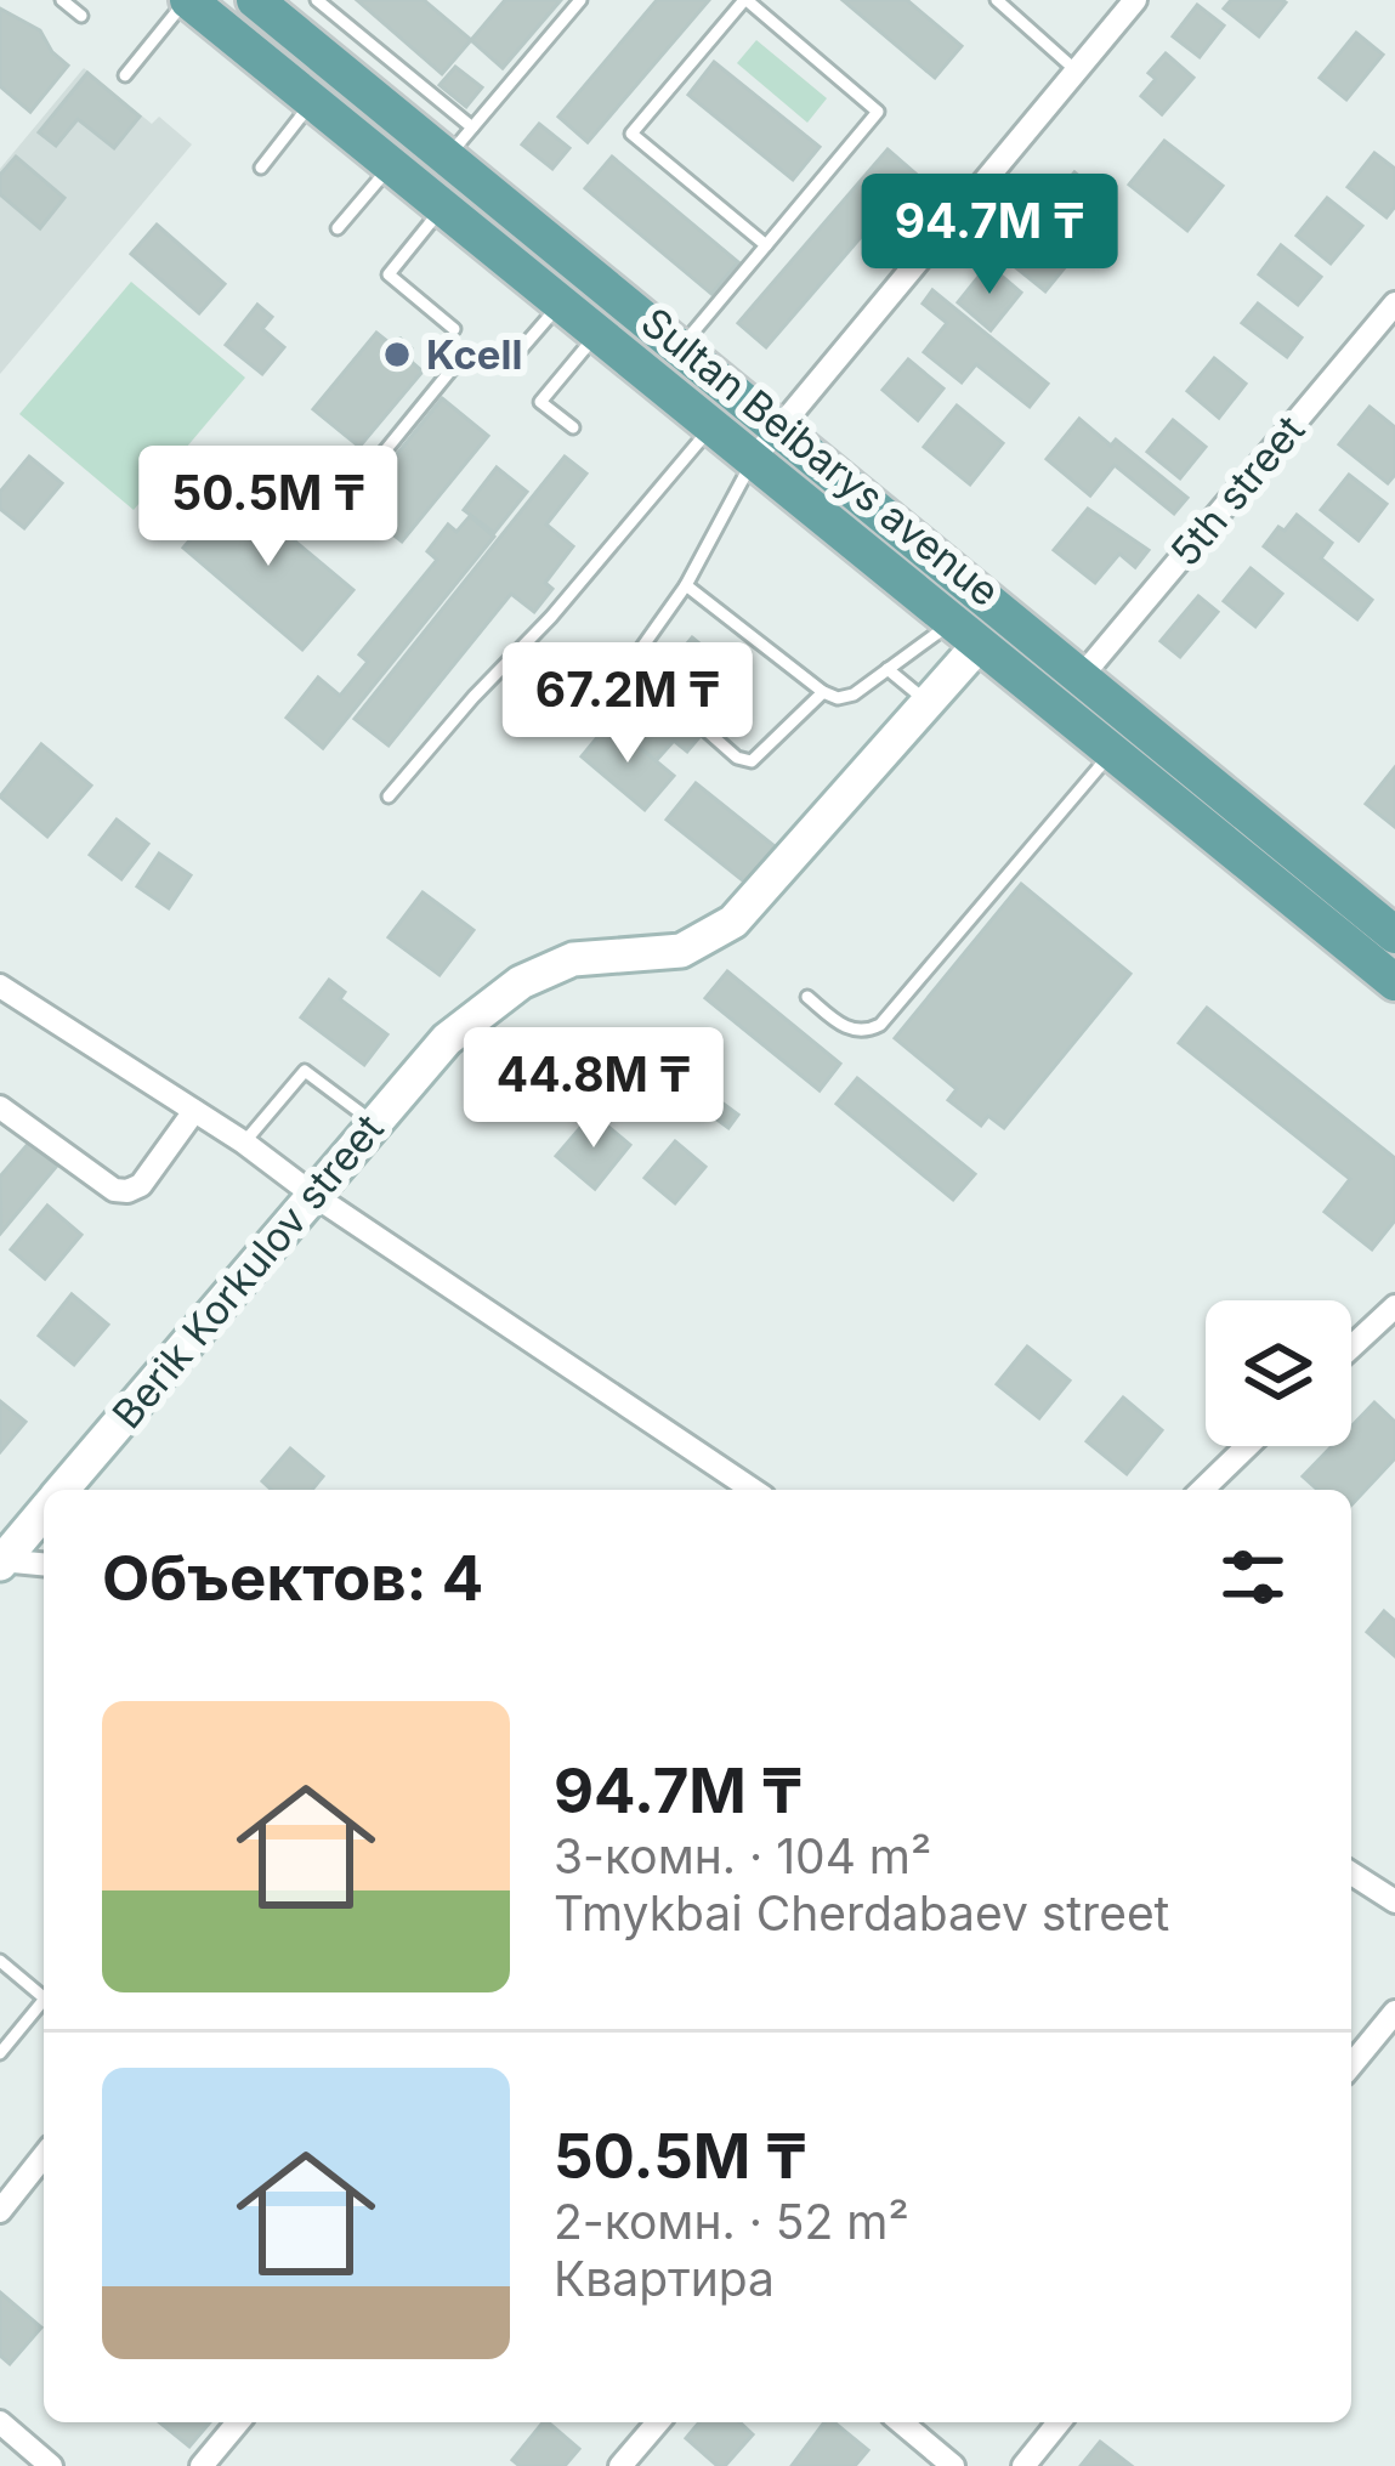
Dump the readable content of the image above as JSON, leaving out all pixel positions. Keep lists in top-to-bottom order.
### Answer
{
  "streets": {
    "main road": ["Sultan Beibarys avenue"],
    "street": ["5th street", "Berik Korkulov street"]
  },
  "crossings": [
    ["Sultan Beibarys avenue", "5th street"],
    ["Sultan Beibarys avenue", "Berik Korkulov street"]
  ],
  "places": ["Kcell"],
  "page": {
    "price": [
      "94.7M ₸",
      "50.5M ₸",
      "67.2M ₸",
      "44.8M ₸"
    ],
    "heading": "Объектов: 4",
    "list": [
      {
        "name": "94.7M ₸",
        "note": "3-комн. · 104 m² · Tmykbai Cherdabaev street"
      },
      {
        "name": "50.5M ₸",
        "note": "2-комн. · 52 m² · Квартира"
      }
    ]
  }
}
